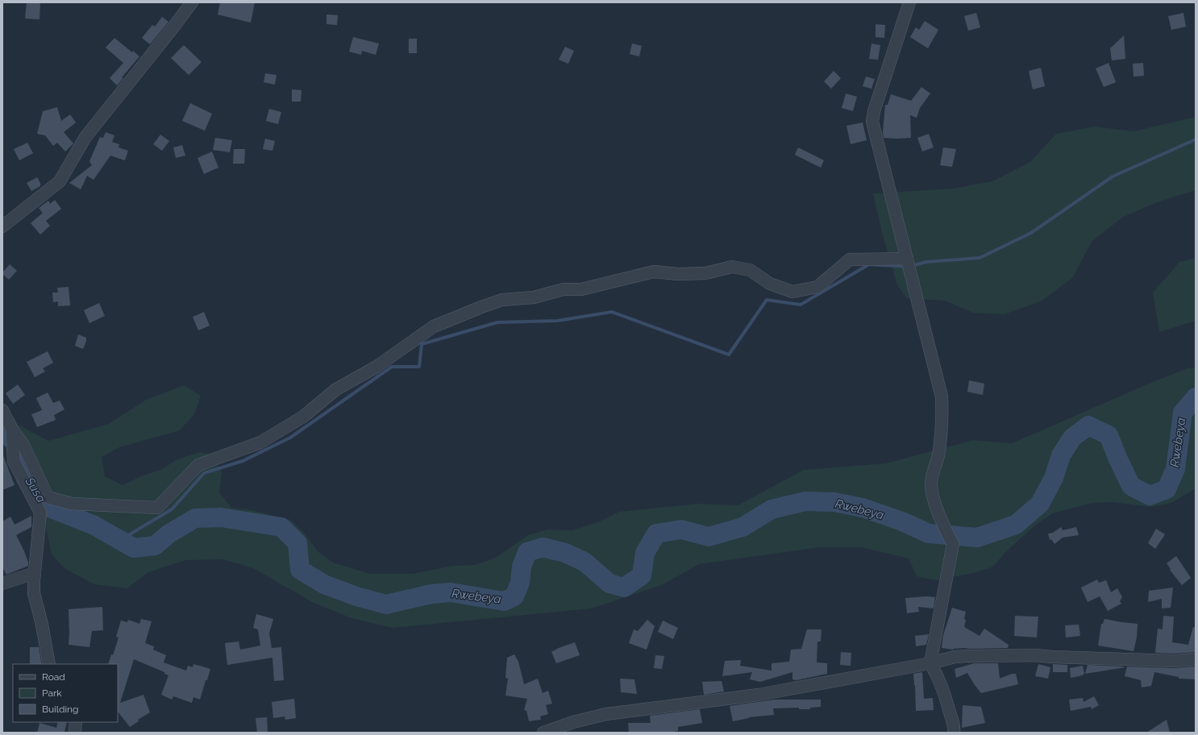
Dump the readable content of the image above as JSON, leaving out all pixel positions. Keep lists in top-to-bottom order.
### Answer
{
  "water": ["Rwebeya", "Susa"],
  "legend": ["Road", "Park", "Building"]
}
